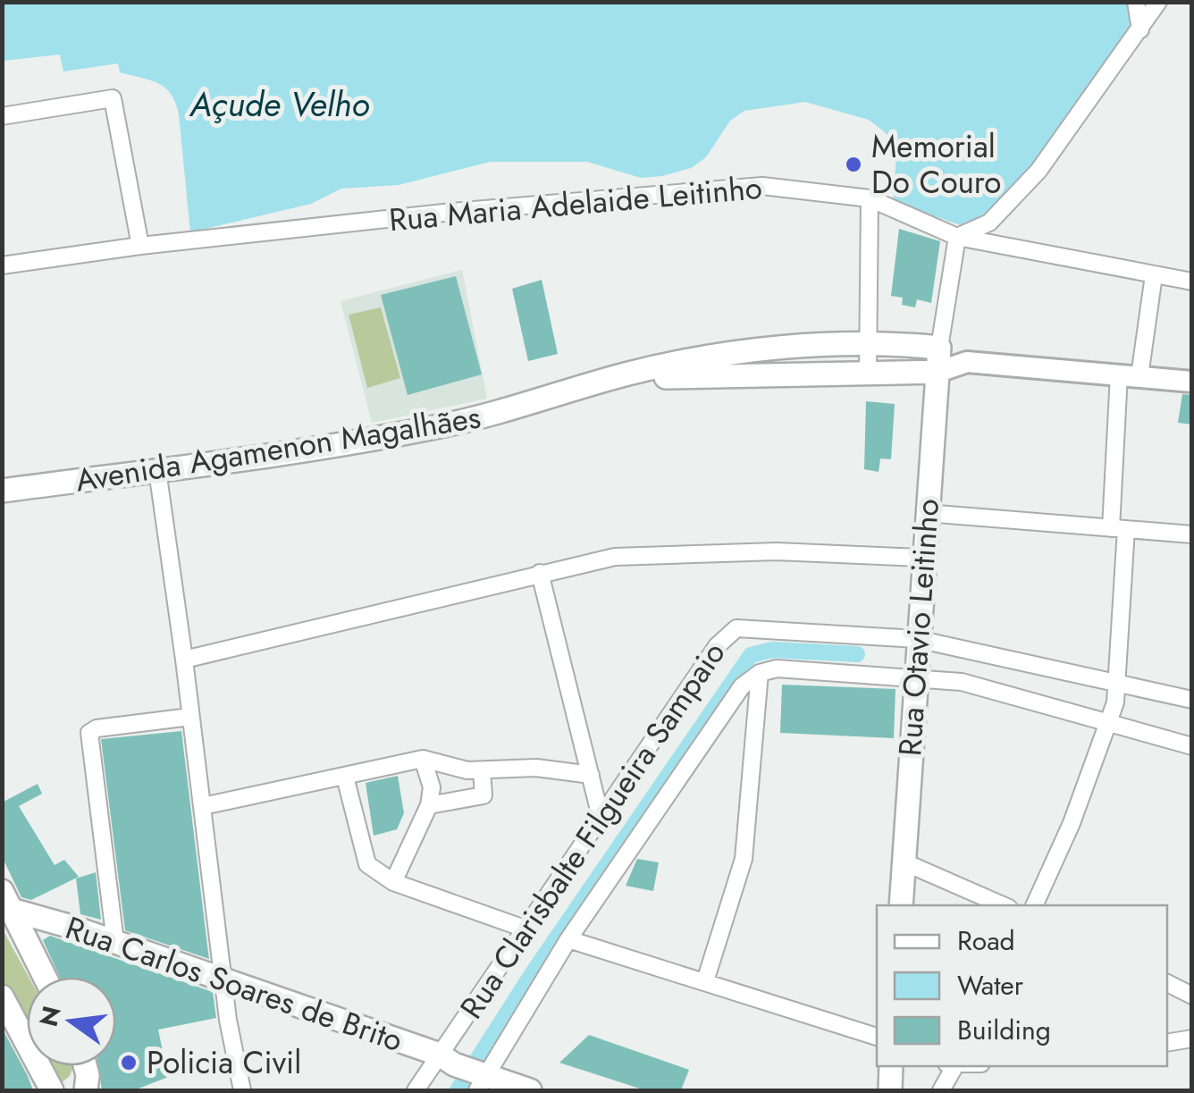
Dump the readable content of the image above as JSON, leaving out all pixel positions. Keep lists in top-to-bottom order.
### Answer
{
  "streets": {
    "main road": ["Avenida Agamenon Magalhães", "Rua Otavio Leitinho", "Rua Carlos Soares de Brito"],
    "street": ["Rua Maria Adelaide Leitinho", "Rua Clarisbalte Filgueira Sampaio"]
  },
  "crossings": [
    ["Avenida Agamenon Magalhães", "Rua Otavio Leitinho"],
    ["Rua Otavio Leitinho", "Rua Clarisbalte Filgueira Sampaio"],
    ["Rua Clarisbalte Filgueira Sampaio", "Rua Carlos Soares de Brito"]
  ],
  "water": ["Açude Velho"],
  "places": ["Memorial Do Couro", "Policia Civil"],
  "legend": ["Road", "Water", "Building"],
  "north": "left"
}
